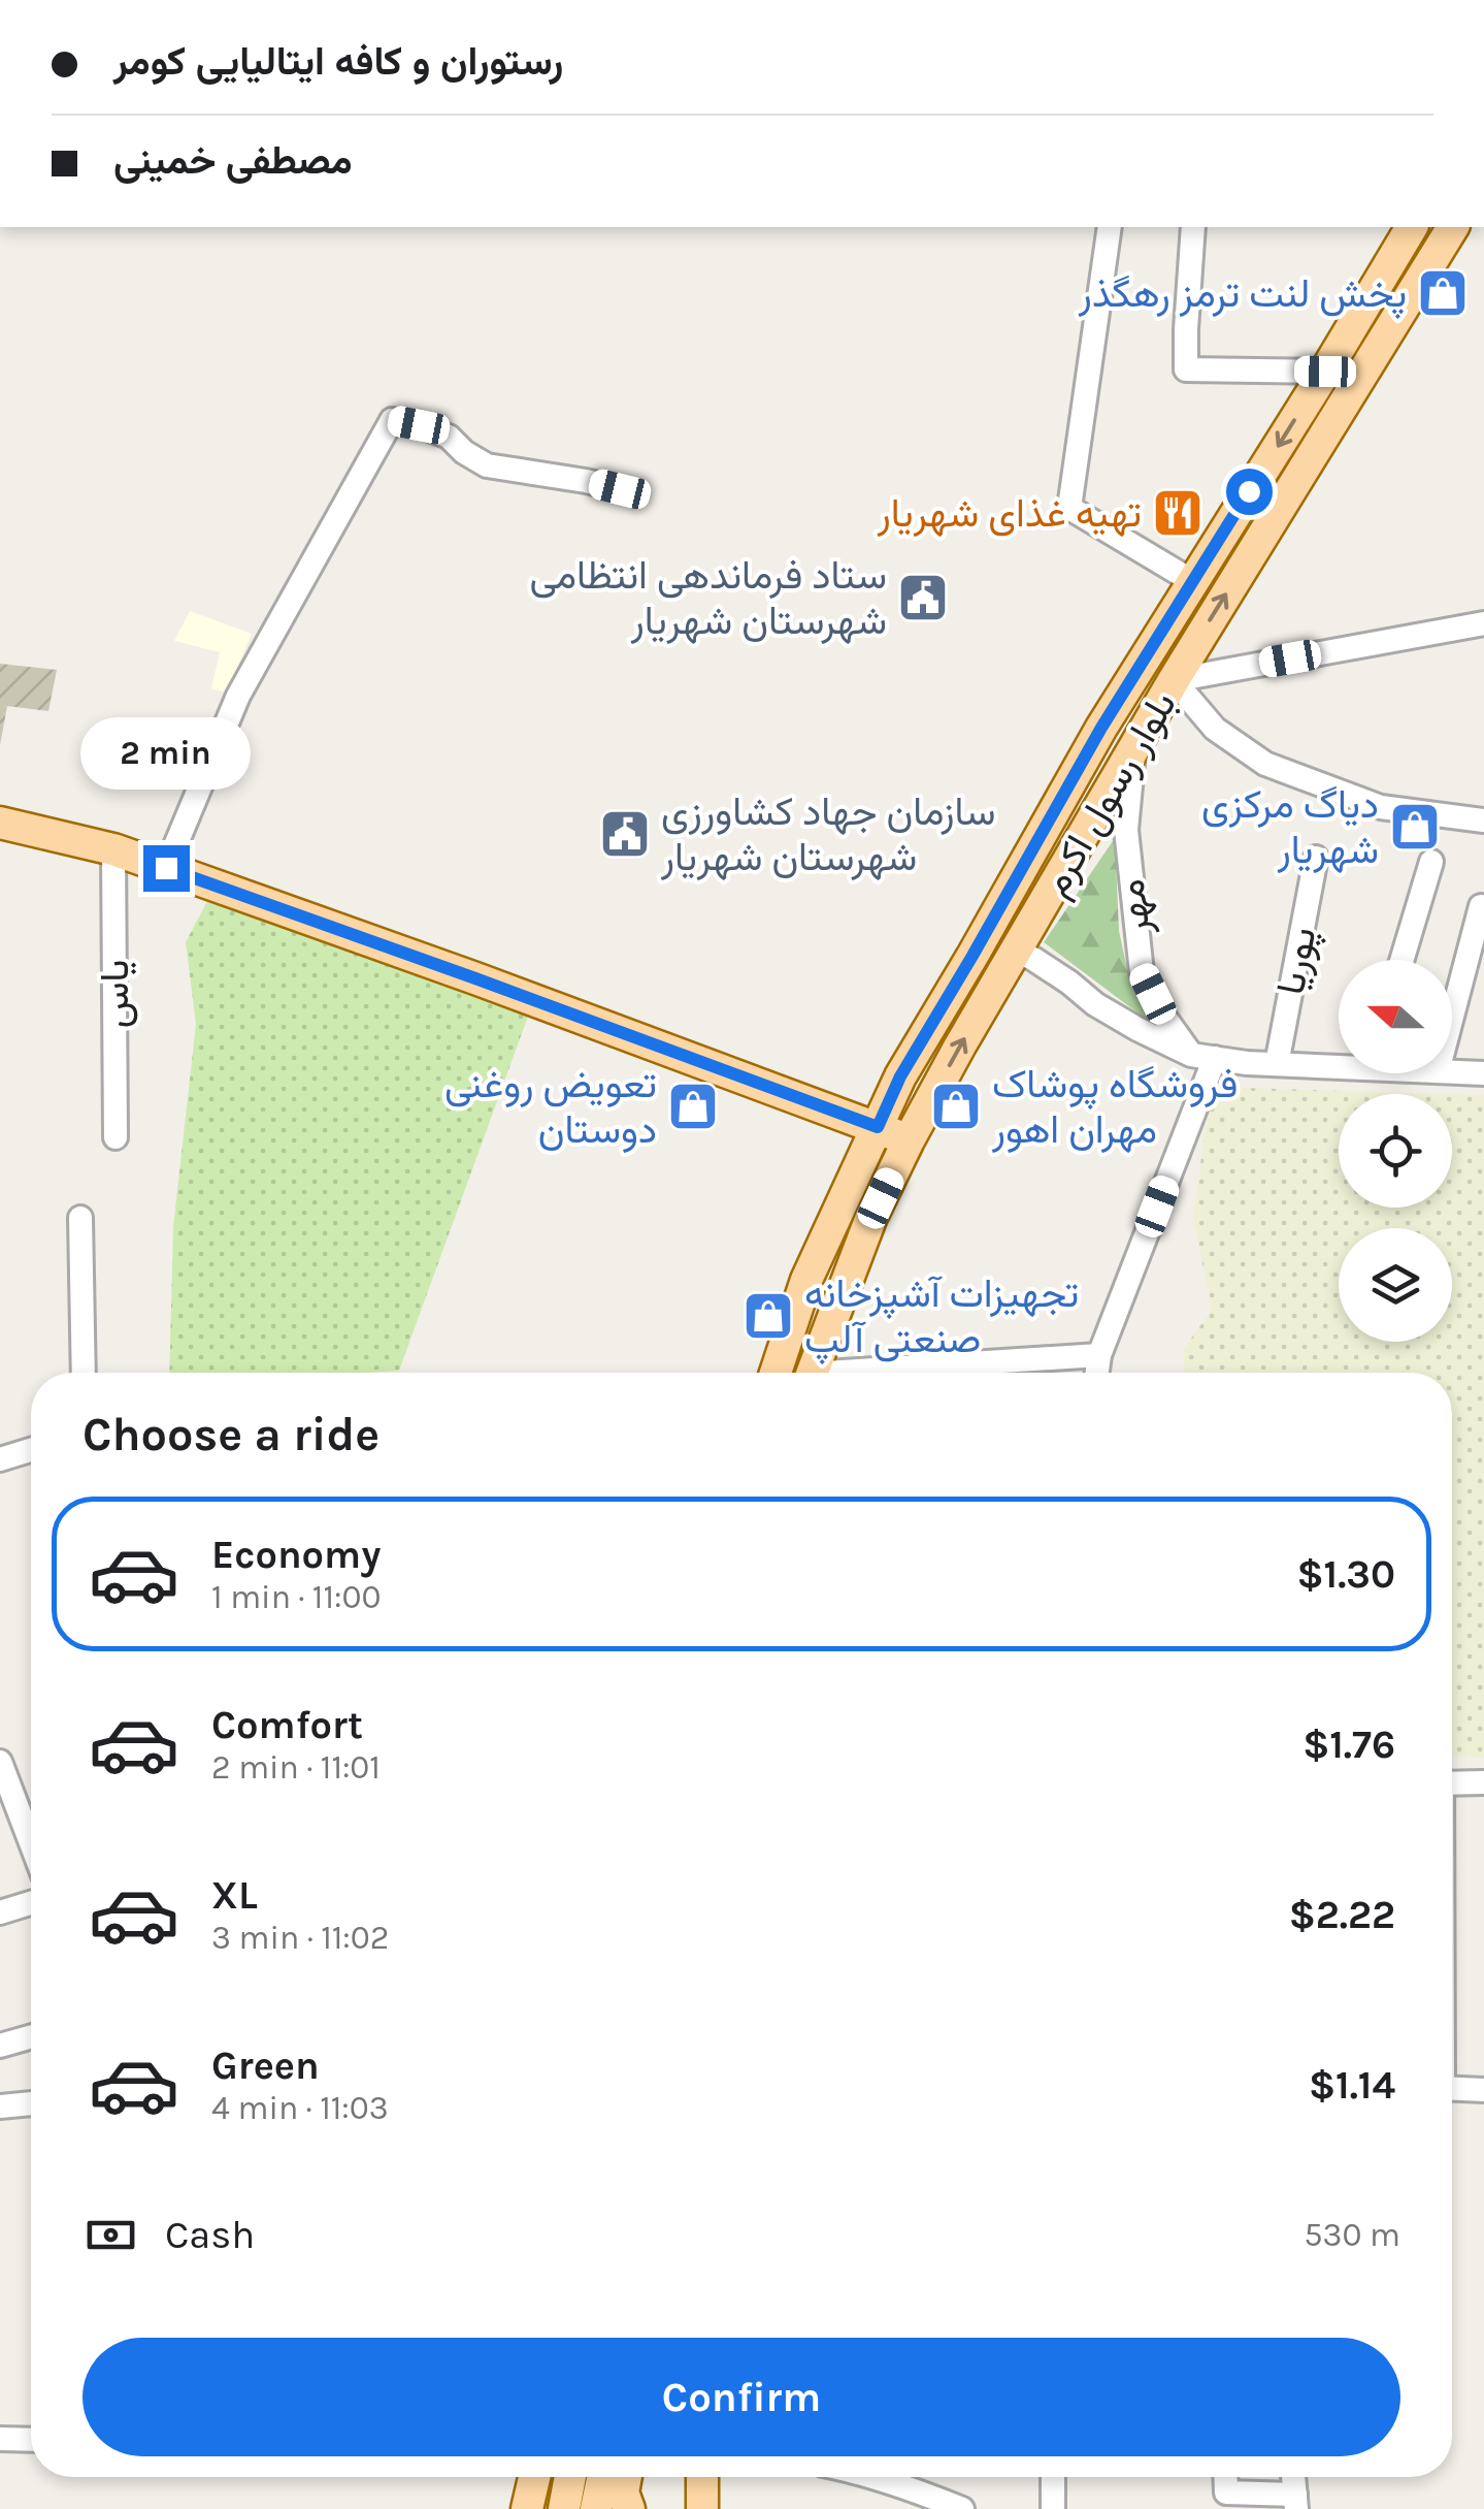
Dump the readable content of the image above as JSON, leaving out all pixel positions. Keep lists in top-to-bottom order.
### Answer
{
  "streets": {
    "main road": ["بلوار رسول اکرم"],
    "street": ["مهر", "پوریا", "یاس"]
  },
  "crossings": [
    ["بلوار رسول اکرم", "مهر"]
  ],
  "places": {
    "shop": [
      "پخش لنت ترمز رهگذر",
      "دیاگ مرکزی شهریار",
      "تعویض روغنی دوستان",
      "فروشگاه پوشاک مهران اهور",
      "تجهیزات آشپزخانه صنعتی آلپ"
    ],
    "restaurant": ["تهیه غذای شهریار"],
    "public building": ["ستاد فرماندهی انتظامی شهرستان شهریار", "سازمان جهاد کشاورزی شهرستان شهریار"]
  },
  "north": "left",
  "page": {
    "banner": ["رستوران و کافه ایتالیایی کومر", "مصطفی خمینی"],
    "bubble": "2 min",
    "heading": "Choose a ride",
    "list": [
      {
        "name": "Economy",
        "note": "1 min · 11:00",
        "value": "$1.30"
      },
      {
        "name": "Comfort",
        "note": "2 min · 11:01",
        "value": "$1.76"
      },
      {
        "name": "XL",
        "note": "3 min · 11:02",
        "value": "$2.22"
      },
      {
        "name": "Green",
        "note": "4 min · 11:03",
        "value": "$1.14"
      }
    ],
    "pay": ["Cash", "530 m"],
    "buttons": "Confirm"
  }
}
